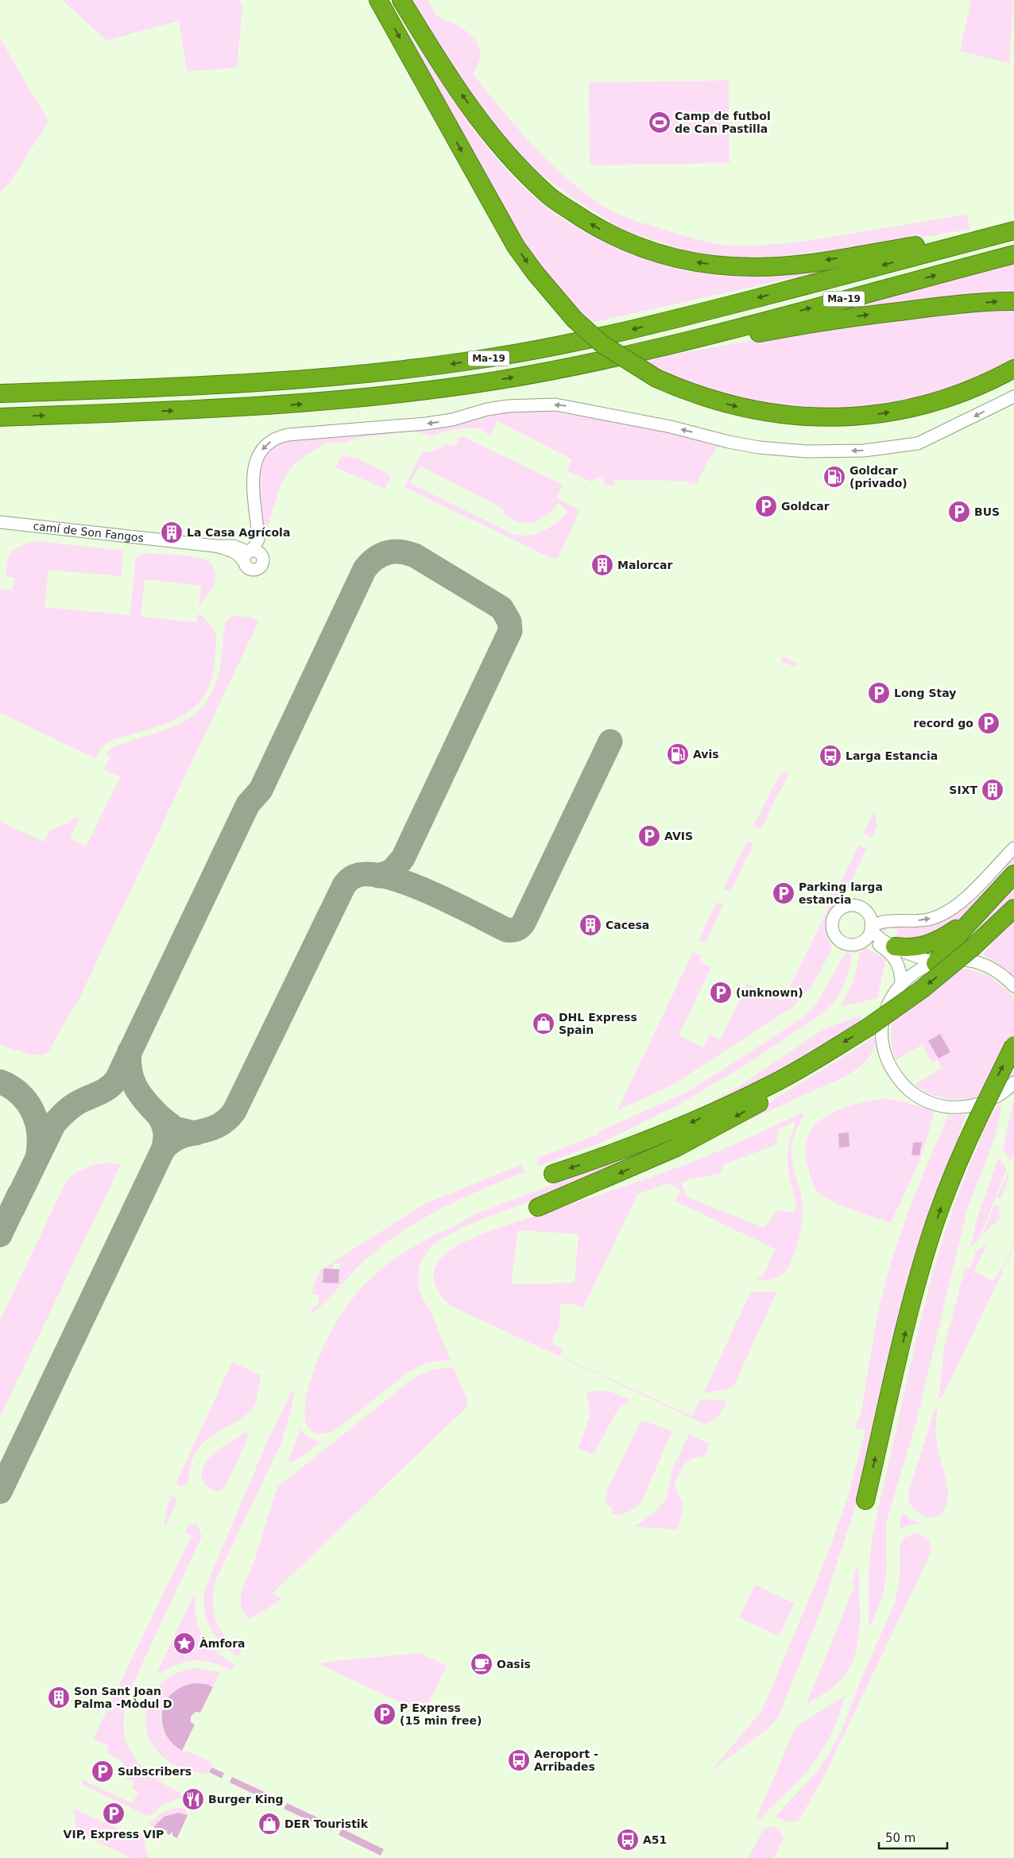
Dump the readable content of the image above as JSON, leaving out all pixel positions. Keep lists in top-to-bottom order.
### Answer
{
  "streets": {
    "highway": ["Ma-19"],
    "street": ["camí de Son Fangos"]
  },
  "places": {
    "sports": ["Camp de futbol de Can Pastilla"],
    "fuel station": ["Goldcar (privado)", "Avis"],
    "parking": [
      "Goldcar",
      "BUS",
      "Long Stay",
      "record go",
      "AVIS",
      "Parking larga estancia",
      "(unknown)",
      "P Express (15 min free)",
      "Subscribers",
      "VIP, Express VIP"
    ],
    "building": [
      "La Casa Agrícola",
      "Malorcar",
      "SIXT",
      "Cacesa",
      "Son Sant Joan Palma -Mòdul D"
    ],
    "bus stop": ["Larga Estancia", "Aeroport - Arribades", "A51"],
    "shop": ["DHL Express Spain", "DER Touristik"],
    "place": ["Àmfora"],
    "cafe": ["Oasis"],
    "restaurant": ["Burger King"]
  },
  "scale_bar": "50 m"
}
